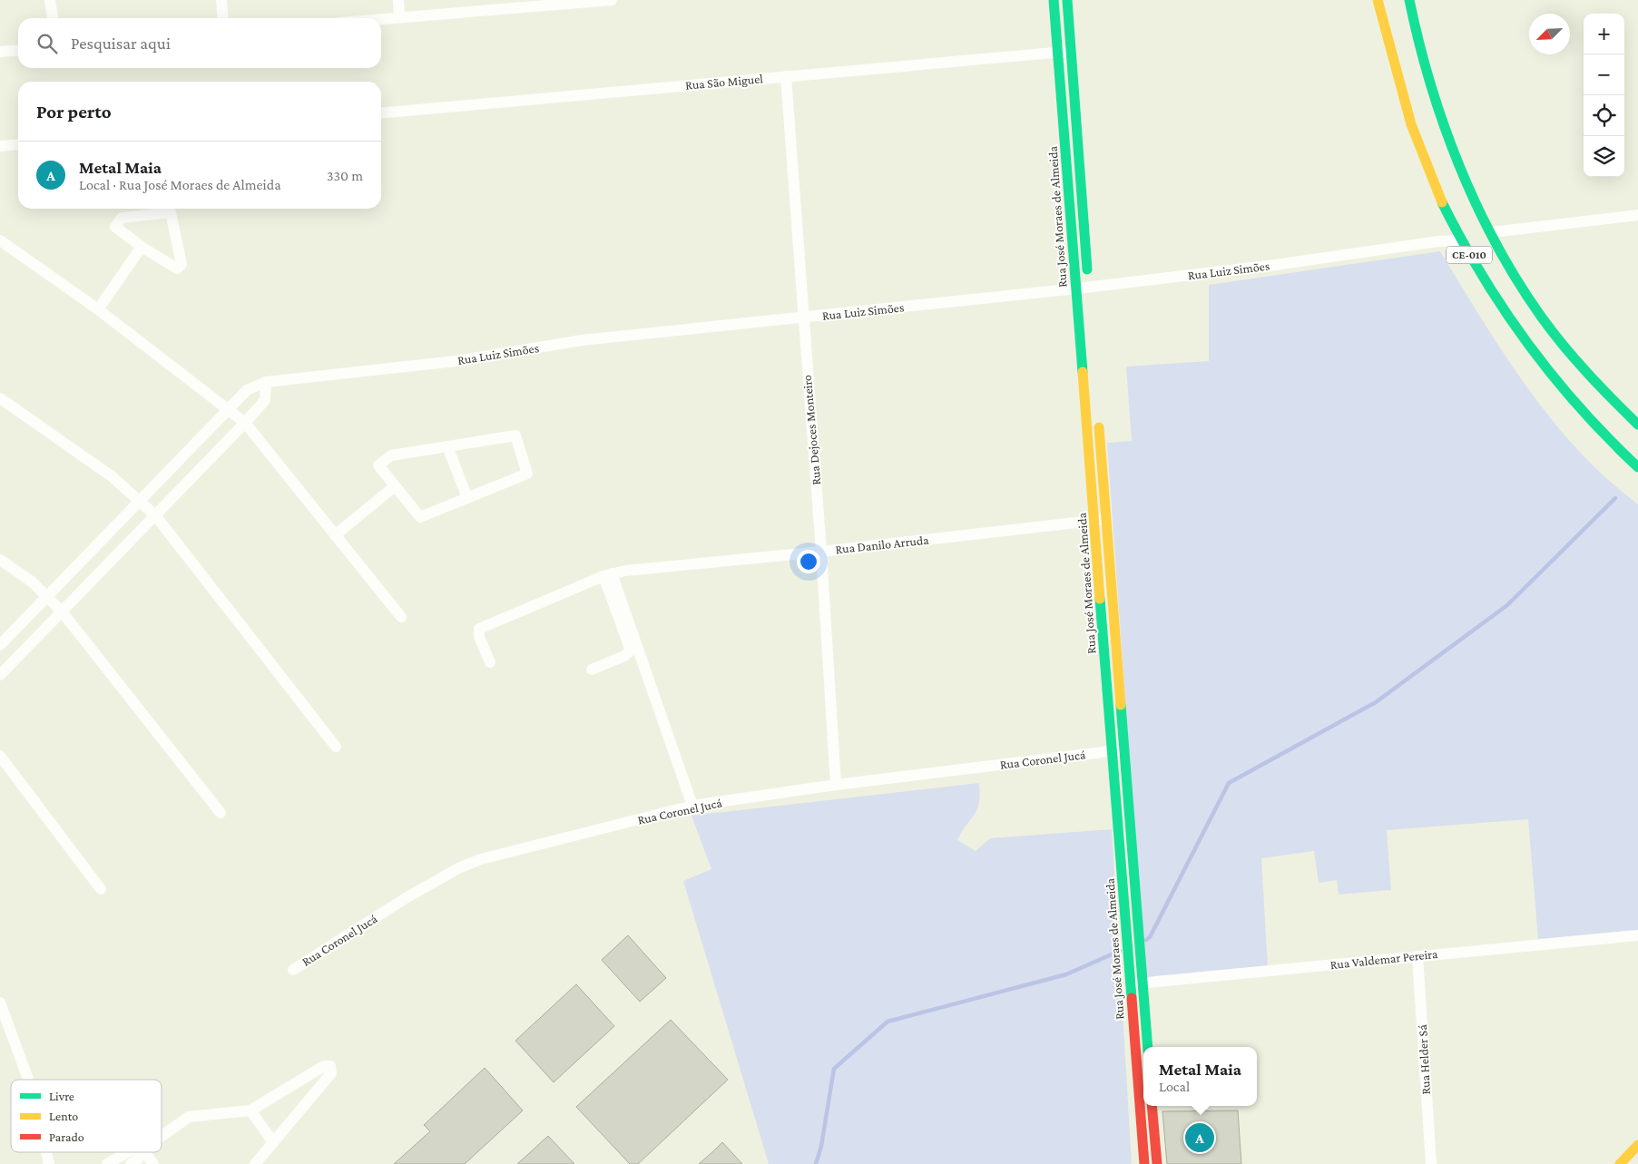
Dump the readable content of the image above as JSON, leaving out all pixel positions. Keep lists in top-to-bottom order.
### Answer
{
  "streets": {
    "main road": ["Rua José Moraes de Almeida", "CE-010"],
    "street": [
      "Rua São Miguel",
      "Rua Luiz Simões",
      "Rua Dejoces Monteiro",
      "Rua Danilo Arruda",
      "Rua Coronel Jucá",
      "Rua Valdemar Pereira",
      "Rua Helder Sá"
    ]
  },
  "crossings": [
    ["Rua São Miguel", "Rua José Moraes de Almeida"],
    ["Rua São Miguel", "Rua Dejoces Monteiro"],
    ["Rua José Moraes de Almeida", "Rua Luiz Simões"],
    ["Rua José Moraes de Almeida", "Rua Danilo Arruda"],
    ["Rua José Moraes de Almeida", "Rua Coronel Jucá"],
    ["Rua José Moraes de Almeida", "Rua Valdemar Pereira"],
    ["CE-010", "Rua Luiz Simões"],
    ["Rua Luiz Simões", "Rua Dejoces Monteiro"],
    ["Rua Dejoces Monteiro", "Rua Danilo Arruda"],
    ["Rua Dejoces Monteiro", "Rua Coronel Jucá"],
    ["Rua Valdemar Pereira", "Rua Helder Sá"]
  ],
  "legend": ["Livre", "Lento", "Parado"],
  "north": "bottom left",
  "page": {
    "map_buttons": ["+", "−"],
    "search": "Pesquisar aqui",
    "heading": "Por perto",
    "list": [
      {
        "mark": "A",
        "name": "Metal Maia",
        "note": "Local · Rua José Moraes de Almeida",
        "value": "330 m"
      }
    ],
    "popup": ["Metal Maia", "Local"],
    "pins": "A"
  }
}
